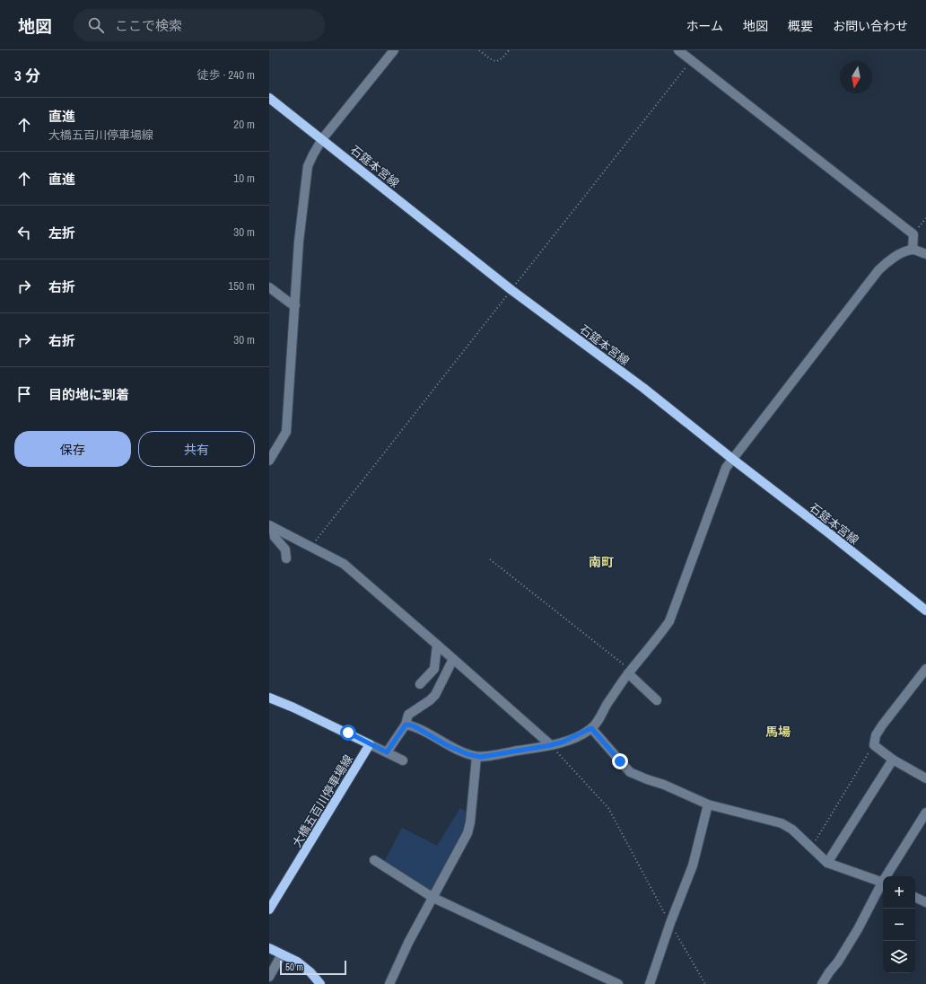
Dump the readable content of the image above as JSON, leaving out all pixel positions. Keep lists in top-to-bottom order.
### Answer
{
  "streets": {
    "main road": ["石筵本宮線", "大橋五百川停車場線"]
  },
  "districts": ["南町", "馬場"],
  "scale_bar": "50 m",
  "north": "bottom",
  "page": {
    "header": "地図",
    "search": "ここで検索",
    "nav": [
      "ホーム",
      "地図",
      "概要",
      "お問い合わせ"
    ],
    "heading": ["3 分", "徒歩 · 240 m"],
    "list": [
      ["直進", "大橋五百川停車場線", "20 m"],
      ["直進", "10 m"],
      ["左折", "30 m"],
      ["右折", "150 m"],
      ["右折", "30 m"],
      "目的地に到着"
    ],
    "buttons": ["保存", "共有"],
    "map_buttons": ["+", "−"],
    "scale": "50 m"
  }
}
